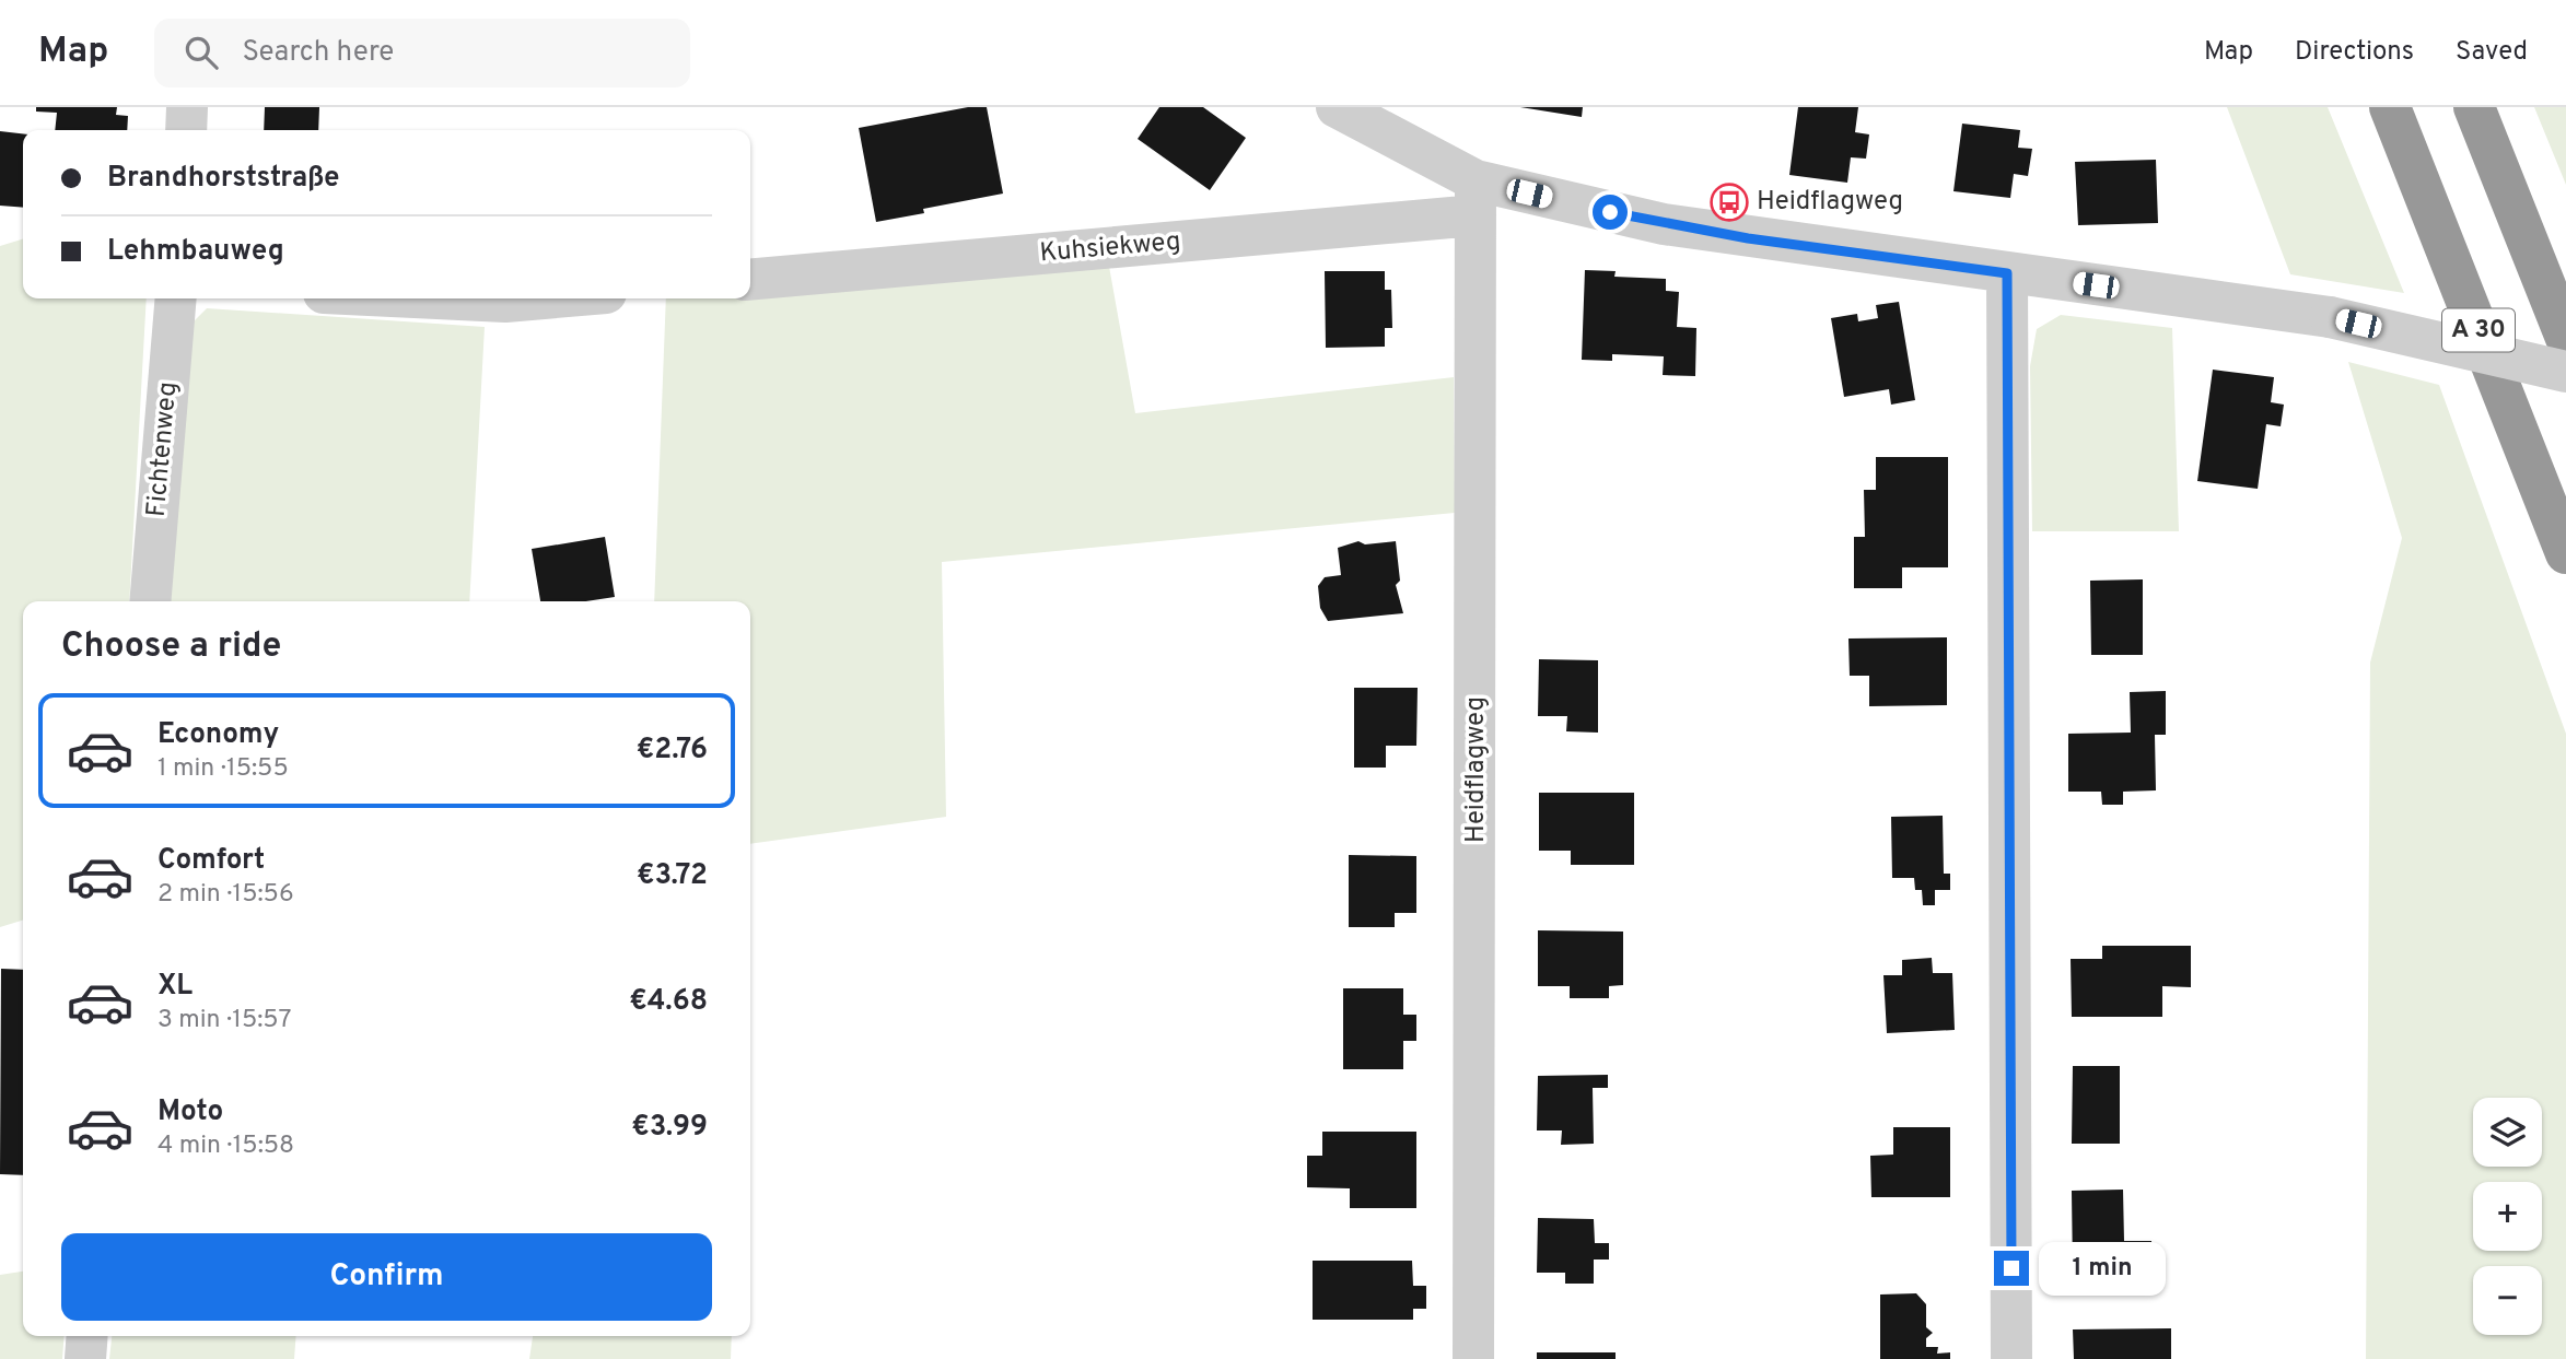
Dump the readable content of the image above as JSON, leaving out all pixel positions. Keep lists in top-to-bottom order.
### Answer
{
  "streets": {
    "highway": ["A 30"],
    "street": ["Kuhsiekweg", "Fichtenweg", "Heidflagweg"]
  },
  "crossings": [
    ["Kuhsiekweg", "Heidflagweg"]
  ],
  "places": {
    "bus stop": ["Heidflagweg"]
  },
  "page": {
    "header": "Map",
    "search": "Search here",
    "nav": ["Map", "Directions", "Saved"],
    "banner": ["Brandhorststraße", "Lehmbauweg"],
    "heading": "Choose a ride",
    "list": [
      {
        "name": "Economy",
        "note": "1 min · 15:55",
        "value": "€2.76"
      },
      {
        "name": "Comfort",
        "note": "2 min · 15:56",
        "value": "€3.72"
      },
      {
        "name": "XL",
        "note": "3 min · 15:57",
        "value": "€4.68"
      },
      {
        "name": "Moto",
        "note": "4 min · 15:58",
        "value": "€3.99"
      }
    ],
    "map_buttons": ["+", "−"],
    "buttons": "Confirm",
    "bubble": "1 min"
  }
}
